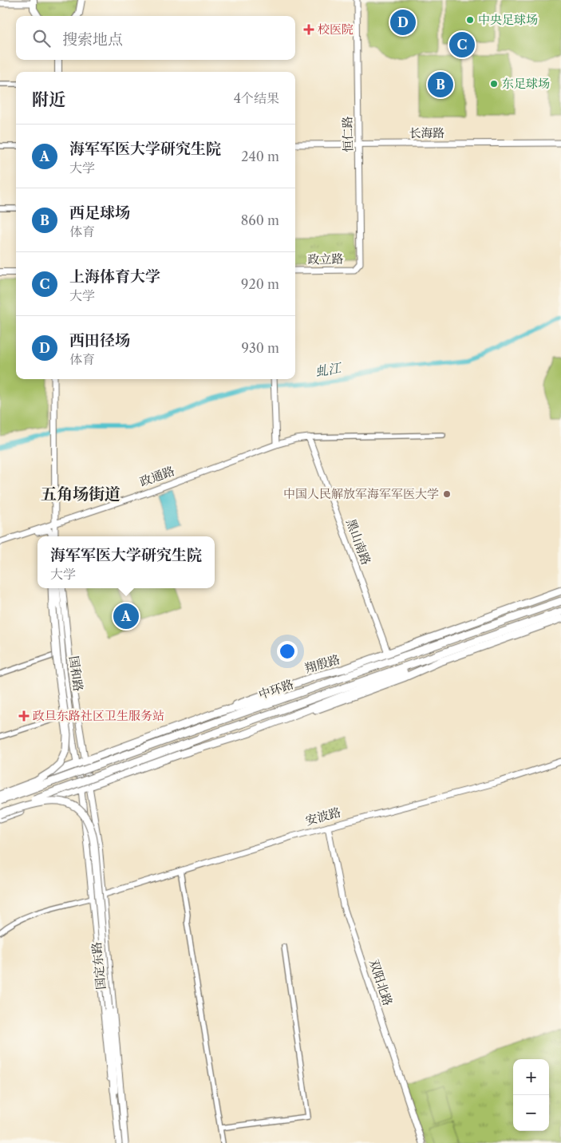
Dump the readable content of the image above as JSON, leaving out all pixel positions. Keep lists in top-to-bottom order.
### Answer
{
  "streets": {
    "main road": ["翔殷路", "中环路"],
    "street": [
      "长海路",
      "恒仁路",
      "政立路",
      "政通路",
      "黑山南路",
      "国和路",
      "安波路",
      "国定东路",
      "双阳北路"
    ]
  },
  "crossings": [
    ["长海路", "恒仁路"],
    ["恒仁路", "政立路"],
    ["政通路", "黑山南路"],
    ["黑山南路", "翔殷路"],
    ["翔殷路", "国和路"],
    ["安波路", "国定东路"],
    ["安波路", "双阳北路"]
  ],
  "districts": ["五角场街道"],
  "water": ["虬江"],
  "places": {
    "other": ["中央足球场", "东足球场", "中国人民解放军海军军医大学"],
    "health": ["校医院", "政旦东路社区卫生服务站"]
  },
  "page": {
    "pins": [
      "D",
      "C",
      "B",
      "A"
    ],
    "search": "搜索地点",
    "heading": ["附近", "4个结果"],
    "list": [
      {
        "mark": "A",
        "name": "海军军医大学研究生院",
        "note": "大学",
        "value": "240 m"
      },
      {
        "mark": "B",
        "name": "西足球场",
        "note": "体育",
        "value": "860 m"
      },
      {
        "mark": "C",
        "name": "上海体育大学",
        "note": "大学",
        "value": "920 m"
      },
      {
        "mark": "D",
        "name": "西田径场",
        "note": "体育",
        "value": "930 m"
      }
    ],
    "popup": ["海军军医大学研究生院", "大学"],
    "map_buttons": ["+", "−"]
  }
}
